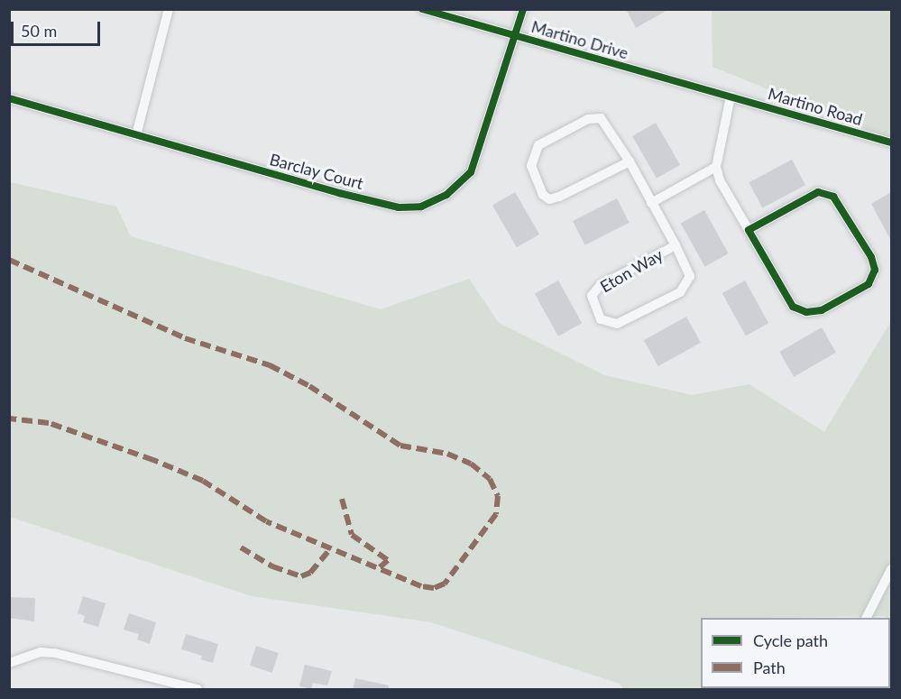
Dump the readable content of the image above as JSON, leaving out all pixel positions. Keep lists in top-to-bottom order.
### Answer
{
  "streets": {
    "street": [
      "Martino Drive",
      "Martino Road",
      "Barclay Court",
      "Eton Way"
    ]
  },
  "crossings": [
    ["Martino Drive", "Martino Road"],
    ["Martino Drive", "Barclay Court"]
  ],
  "legend": ["Cycle path", "Path"],
  "scale_bar": "50 m"
}
